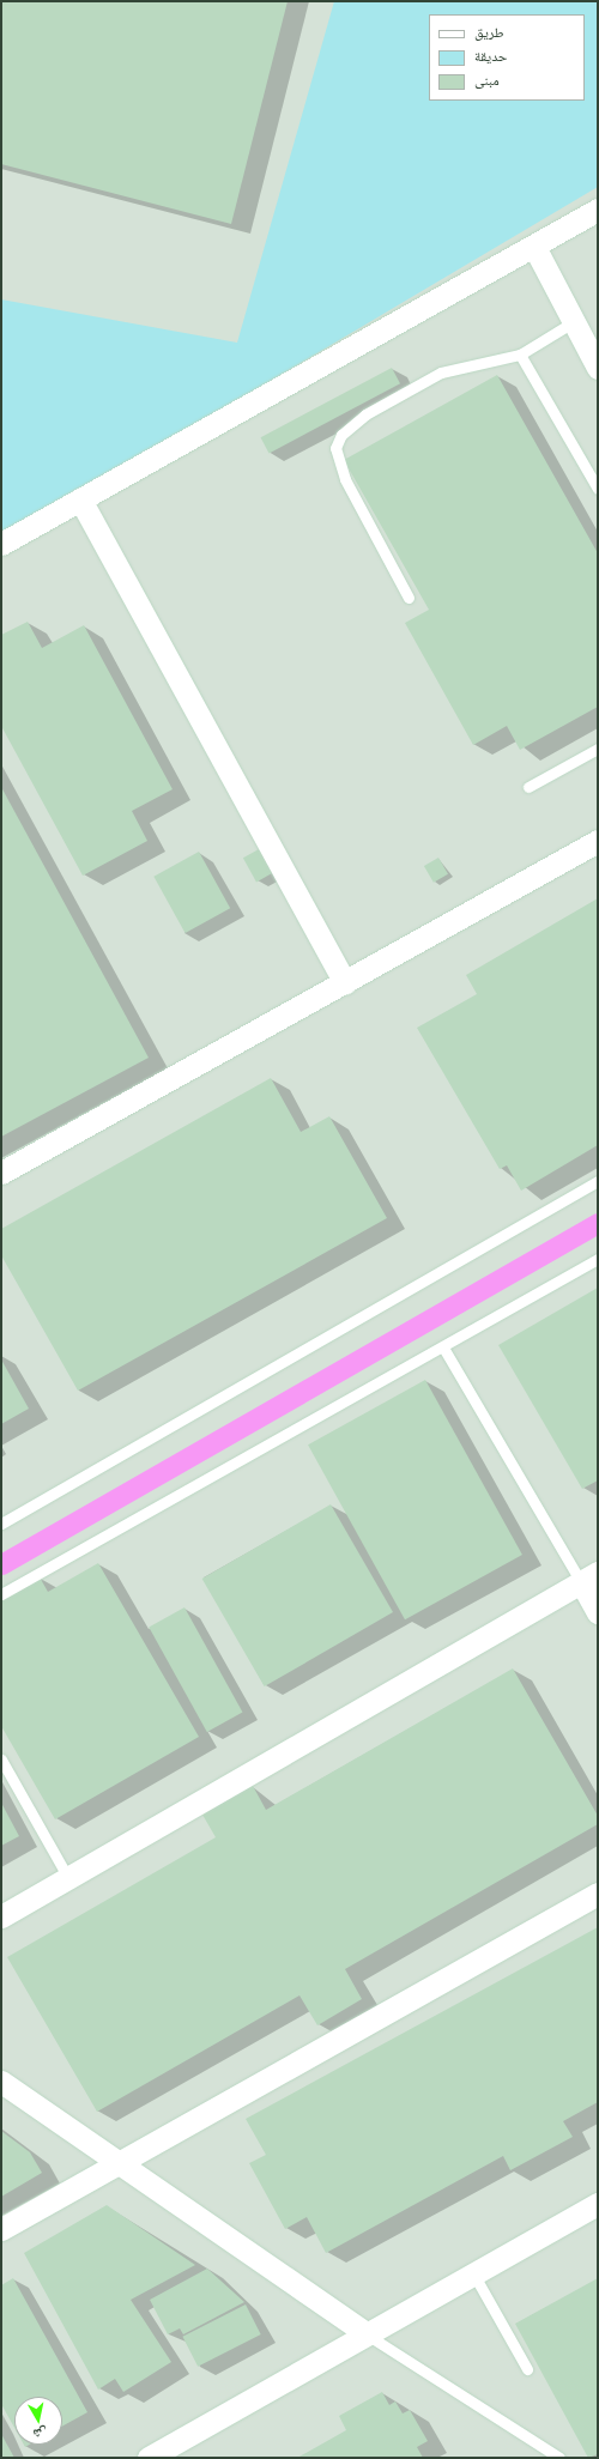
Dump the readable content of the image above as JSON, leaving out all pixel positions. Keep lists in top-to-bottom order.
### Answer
{
  "legend": ["طريق", "حديقة", "مبنى"],
  "north": "bottom"
}
